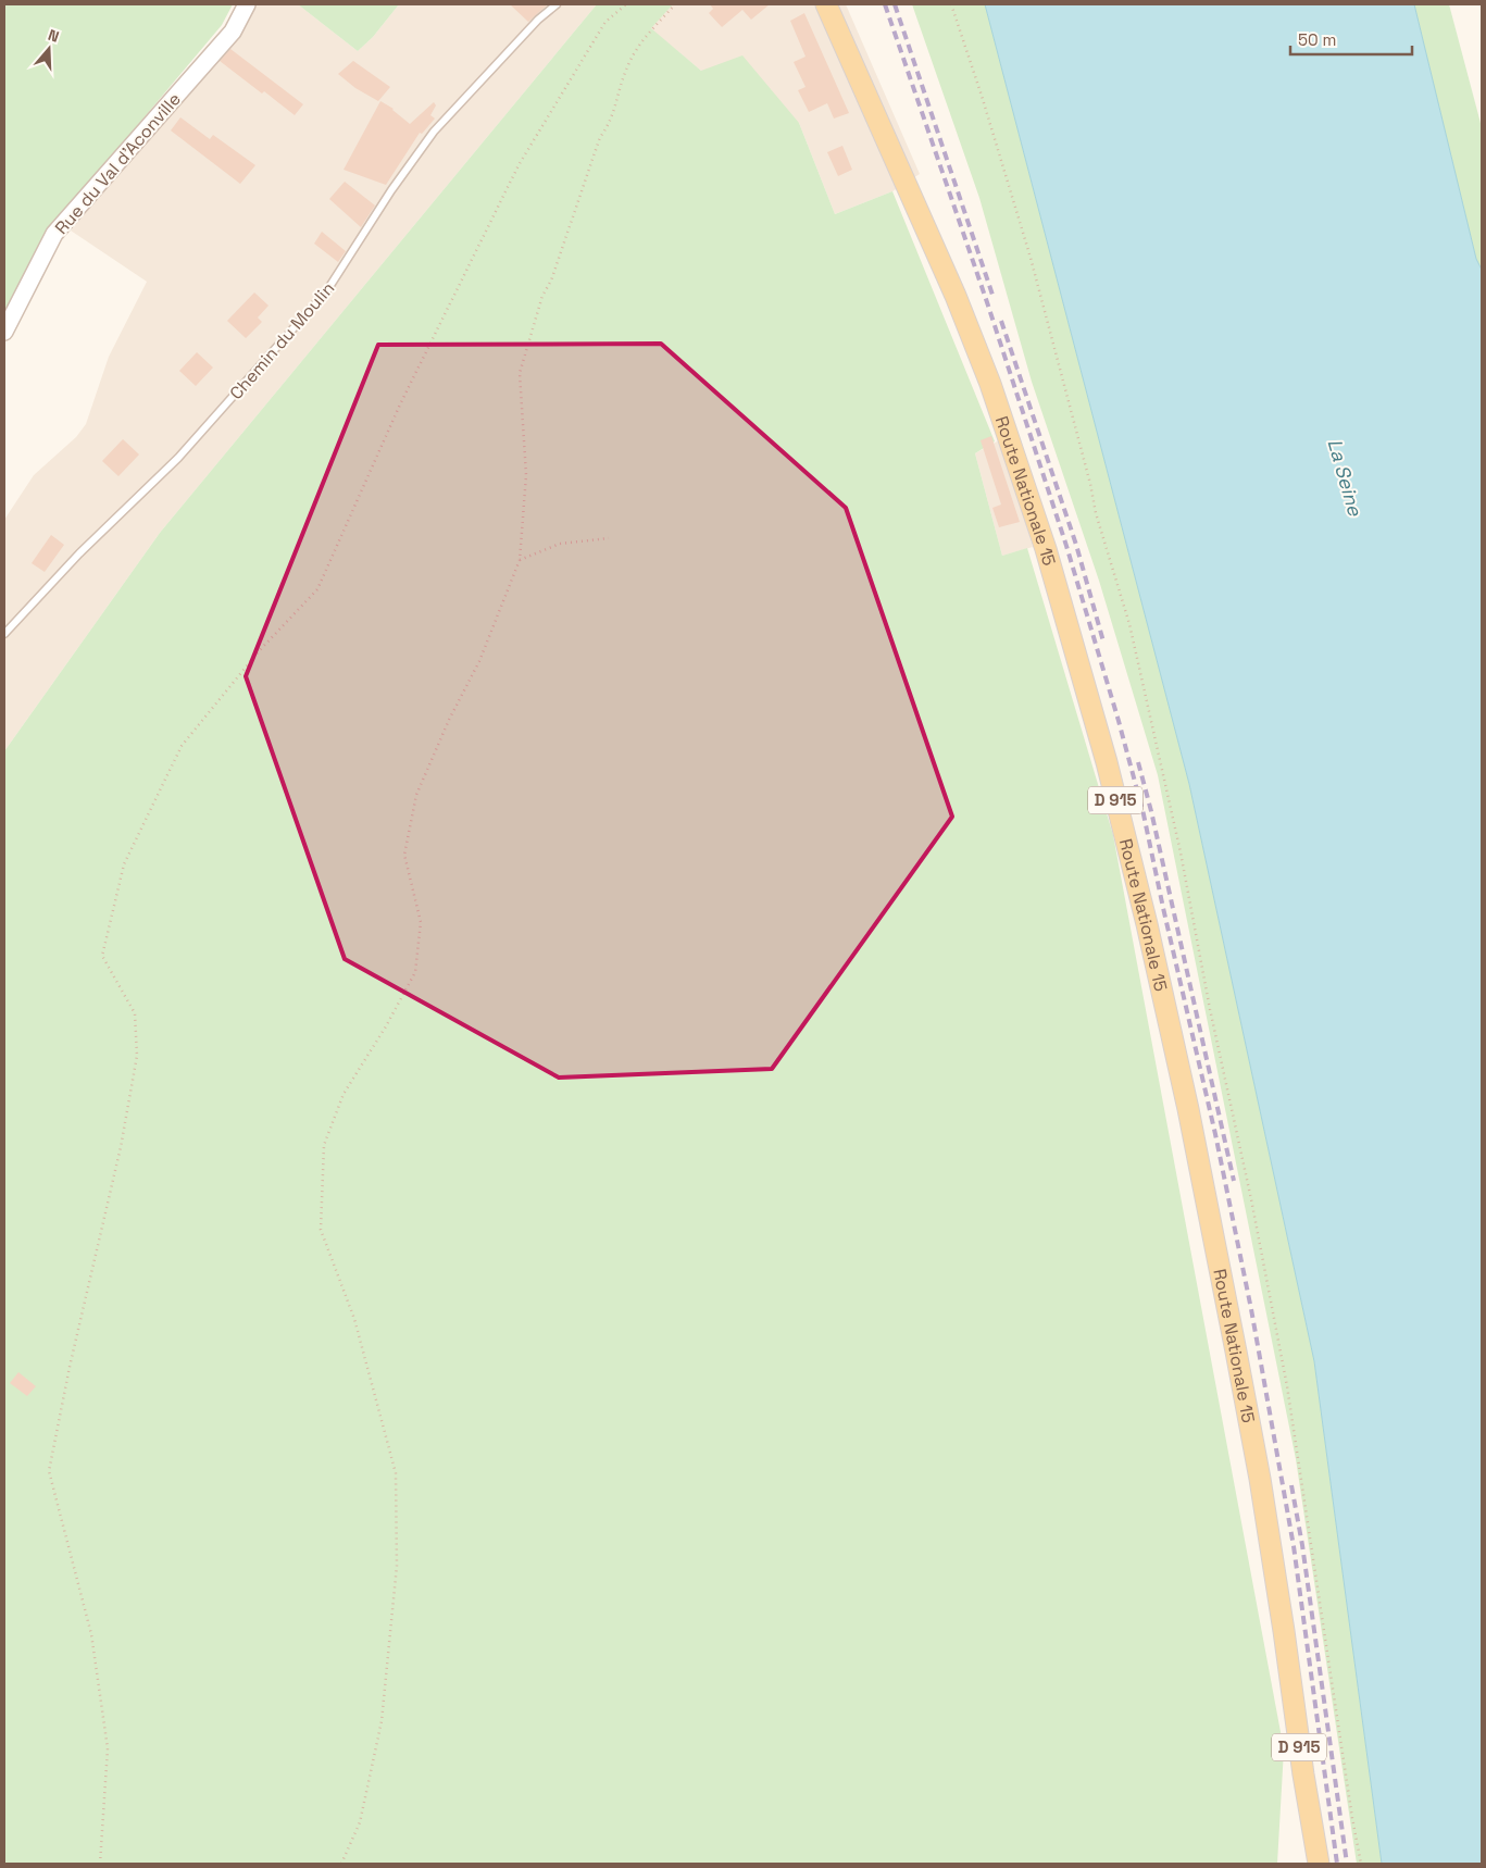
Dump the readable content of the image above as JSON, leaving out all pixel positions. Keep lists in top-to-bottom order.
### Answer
{
  "streets": {
    "main road": ["Route Nationale 15", "D 915"],
    "street": ["Rue du Val d'Aconville"],
    "lane": ["Chemin du Moulin"]
  },
  "water": ["La Seine"],
  "scale_bar": "50 m",
  "north": "top"
}
